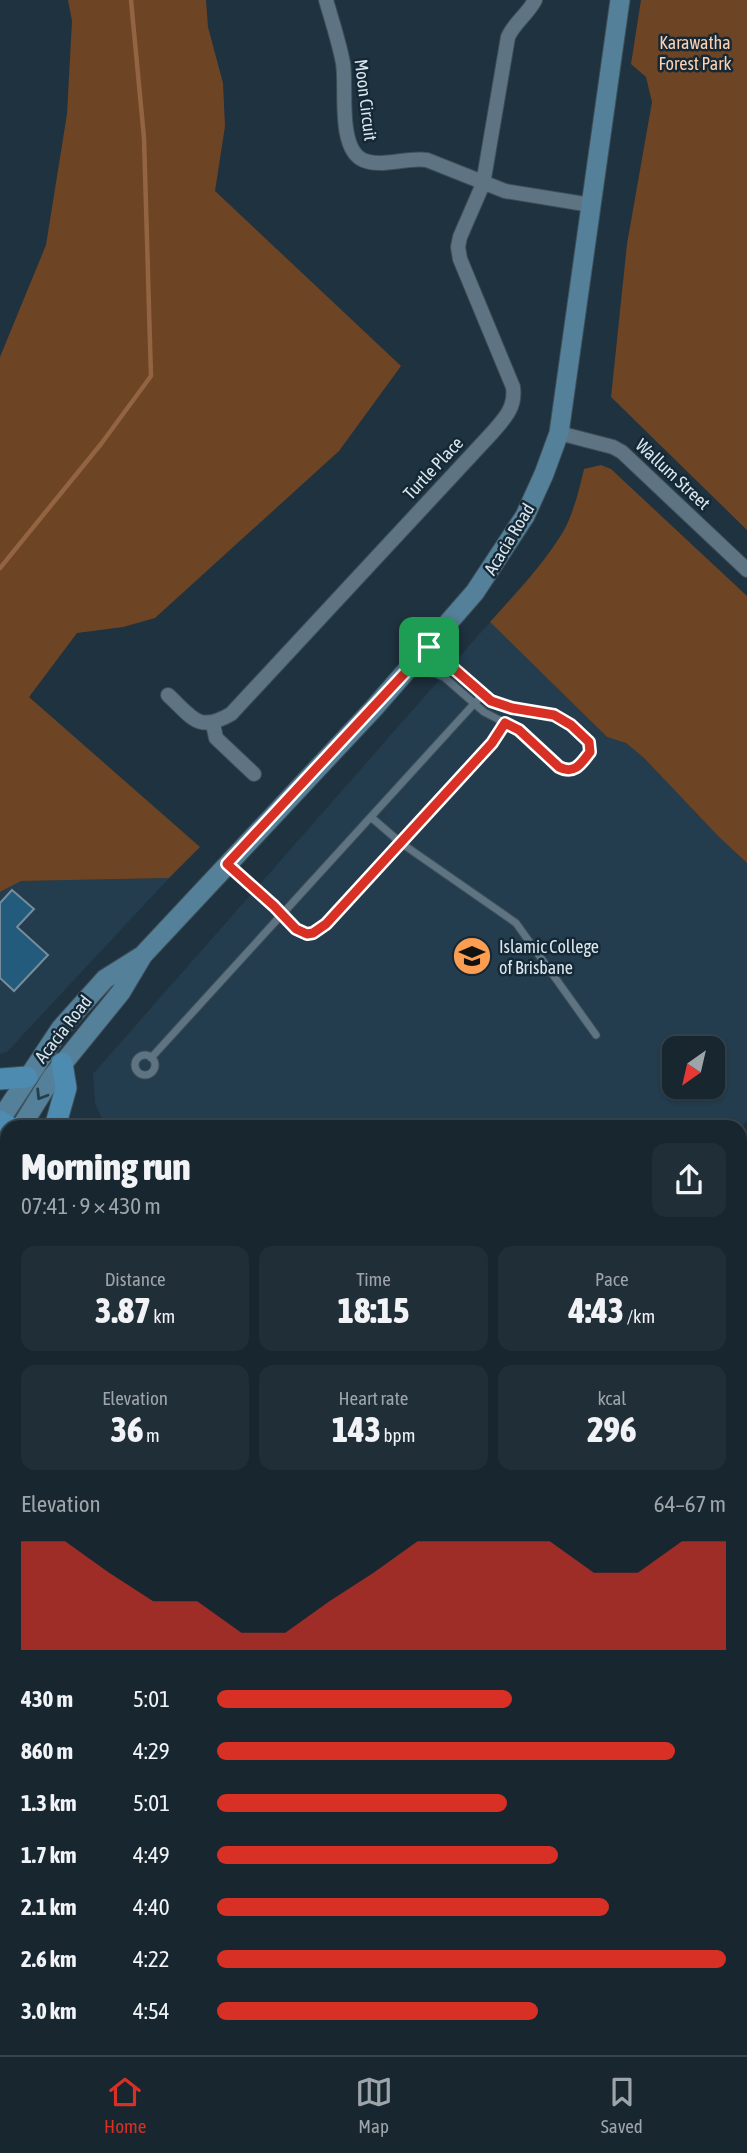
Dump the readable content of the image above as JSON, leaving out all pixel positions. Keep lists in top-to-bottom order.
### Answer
{
  "streets": {
    "street": [
      "Moon Circuit",
      "Turtle Place",
      "Wallum Street",
      "Acacia Road"
    ]
  },
  "crossings": [
    ["Moon Circuit", "Turtle Place"],
    ["Moon Circuit", "Acacia Road"],
    ["Wallum Street", "Acacia Road"]
  ],
  "parks": ["Karawatha Forest Park"],
  "places": {
    "school or university": ["Islamic College of Brisbane"]
  },
  "north": "bottom left",
  "page": {
    "heading": ["Morning run", "07:41 · 9 × 430 m"],
    "stats": [
      ["Distance", "3.87 km"],
      ["Time", "18:15"],
      ["Pace", "4:43 /km"],
      ["Elevation", "36 m"],
      ["Heart rate", "143 bpm"],
      ["kcal", "296"]
    ],
    "chart": ["Elevation", "64–67 m"],
    "list": [
      {
        "name": "430 m",
        "note": "5:01"
      },
      {
        "name": "860 m",
        "note": "4:29"
      },
      {
        "name": "1.3 km",
        "note": "5:01"
      },
      {
        "name": "1.7 km",
        "note": "4:49"
      },
      {
        "name": "2.1 km",
        "note": "4:40"
      },
      {
        "name": "2.6 km",
        "note": "4:22"
      },
      {
        "name": "3.0 km",
        "note": "4:54"
      }
    ],
    "tabs": ["Home", "Map", "Saved"]
  }
}
